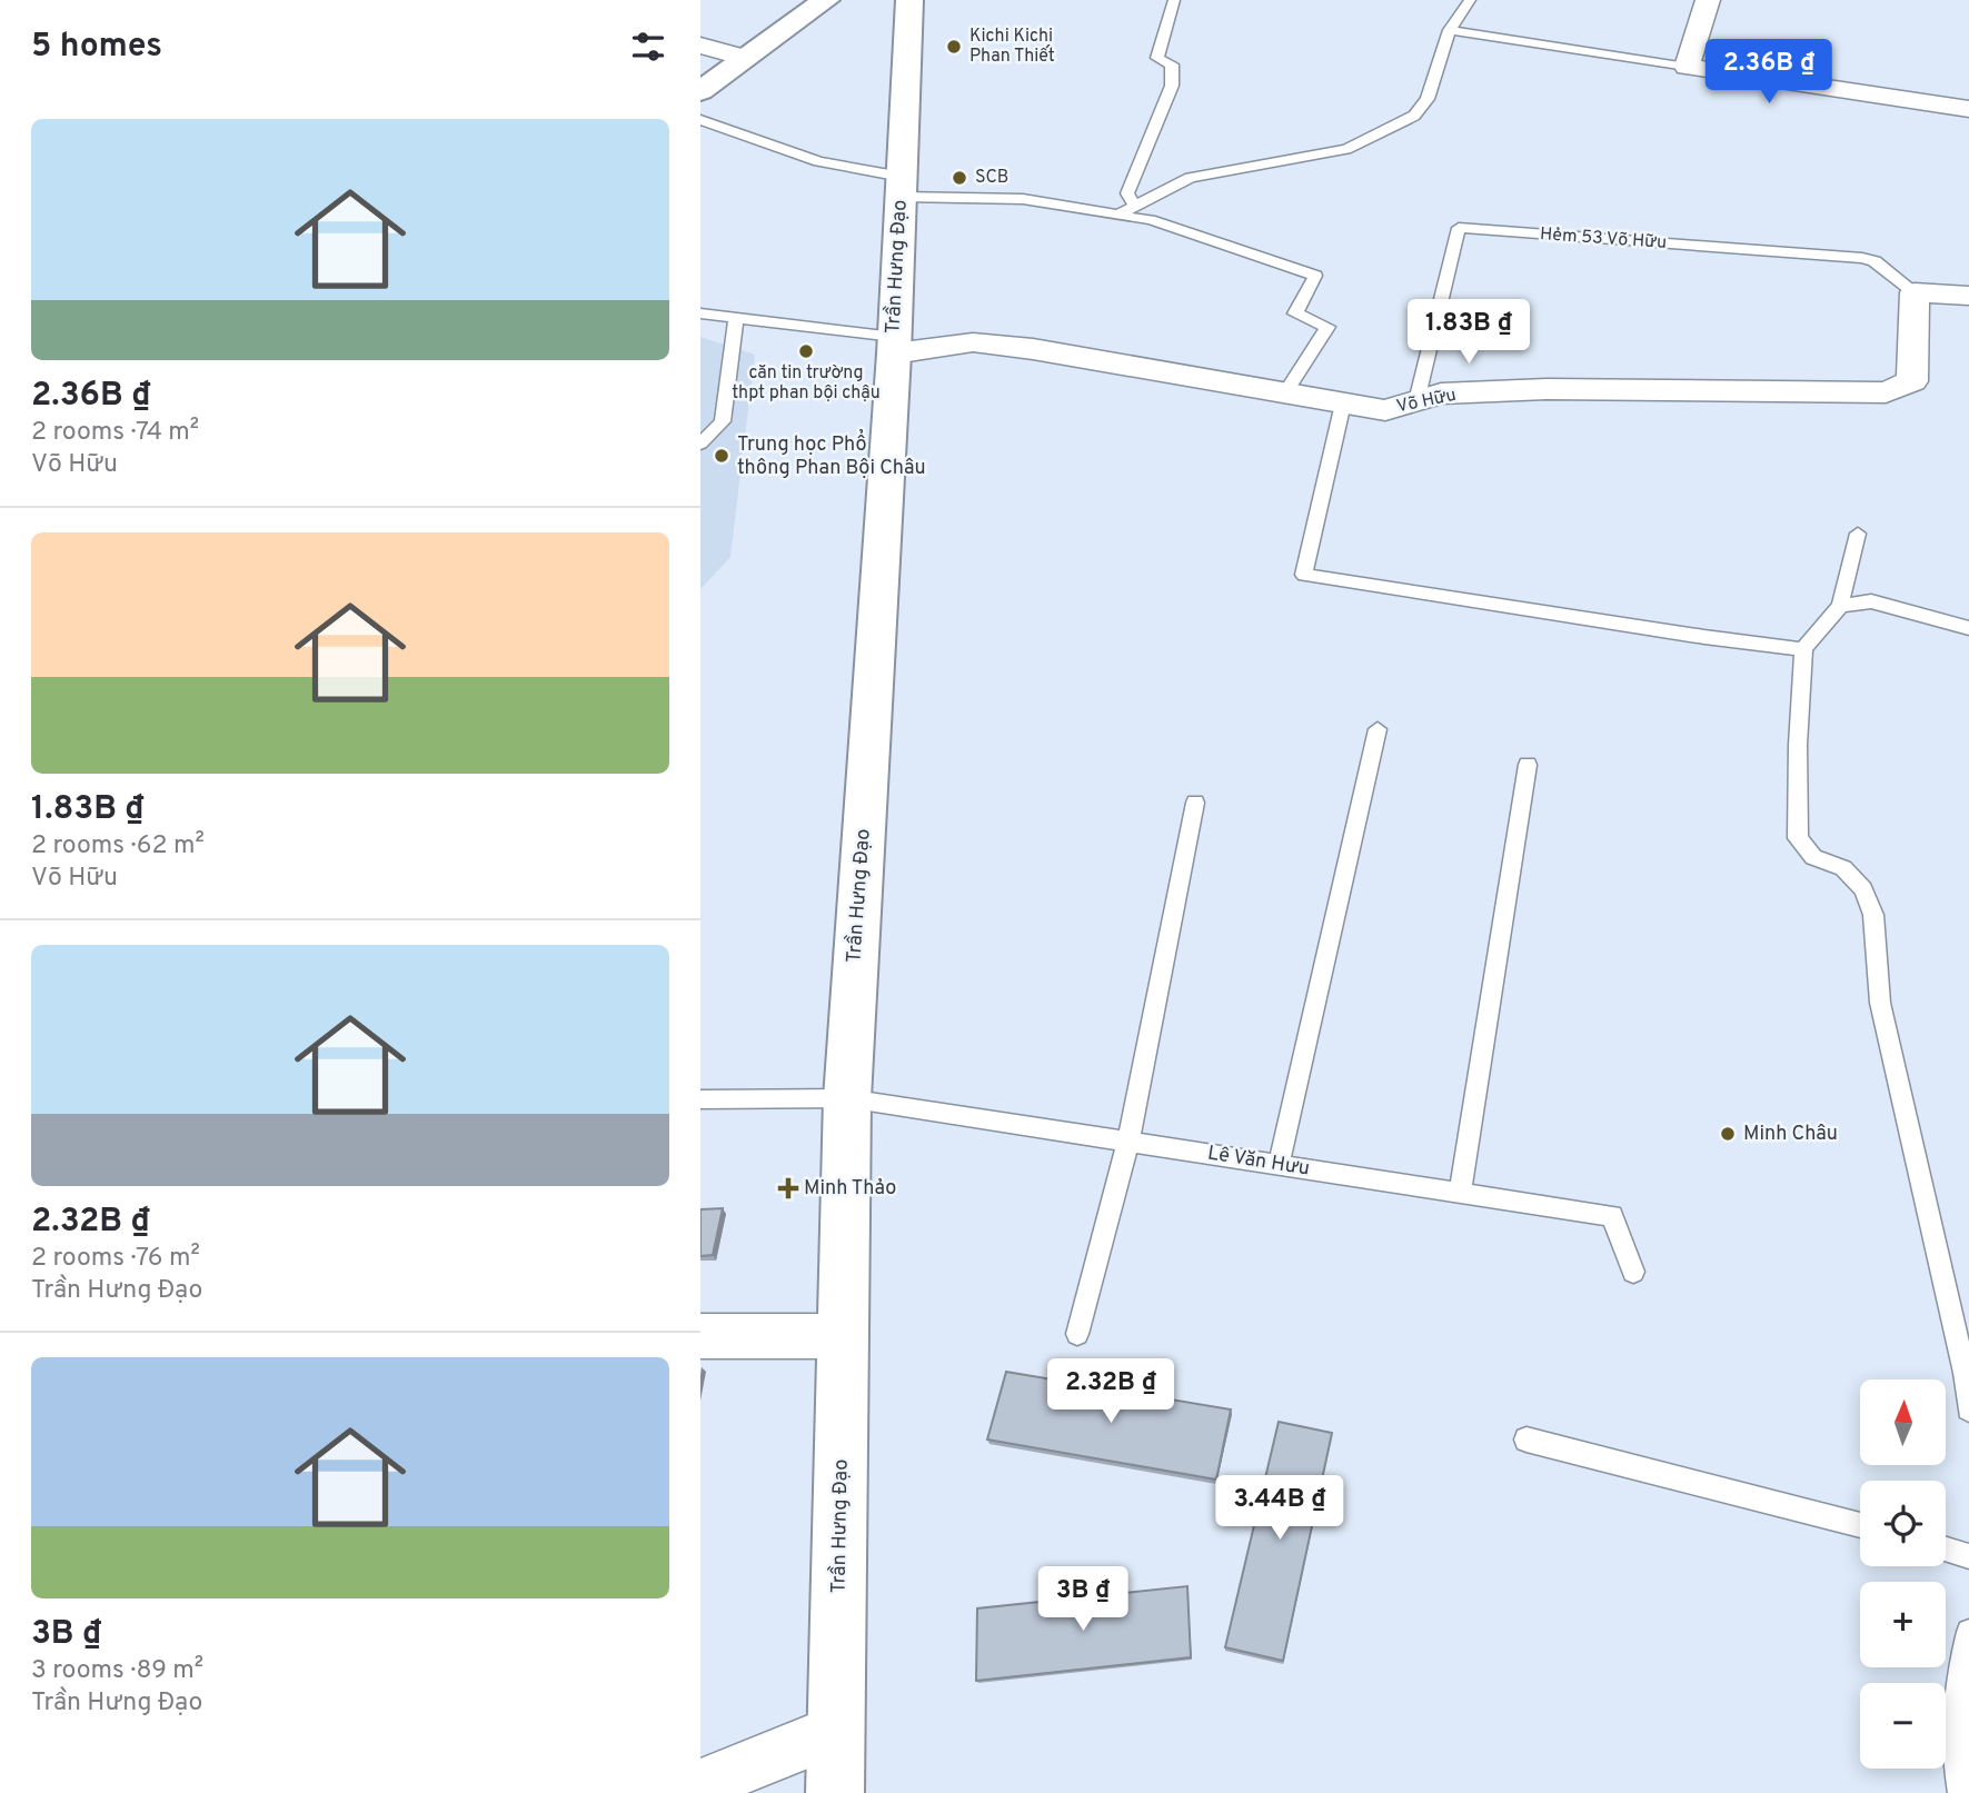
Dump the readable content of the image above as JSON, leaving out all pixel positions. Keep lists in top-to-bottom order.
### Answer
{
  "streets": {
    "main road": ["Trần Hưng Đạo"],
    "street": ["Võ Hữu"],
    "lane": ["Hẻm 53 Võ Hữu", "Lê Văn Hưu"]
  },
  "crossings": [
    ["Hẻm 53 Võ Hữu", "Võ Hữu"],
    ["Trần Hưng Đạo", "Võ Hữu"],
    ["Trần Hưng Đạo", "Lê Văn Hưu"]
  ],
  "places": {
    "other": [
      "Kichi Kichi Phan Thiết",
      "SCB",
      "căn tin trường thpt phan bội chậu",
      "Trung học Phổ thông Phan Bội Châu",
      "Minh Châu"
    ],
    "health": ["Minh Thảo"]
  },
  "north": "top",
  "page": {
    "heading": "5 homes",
    "price": [
      "2.36B ₫",
      "1.83B ₫",
      "2.32B ₫",
      "3.44B ₫",
      "3B ₫"
    ],
    "list": [
      {
        "name": "2.36B ₫",
        "note": "2 rooms · 74 m² · Võ Hữu"
      },
      {
        "name": "1.83B ₫",
        "note": "2 rooms · 62 m² · Võ Hữu"
      },
      {
        "name": "2.32B ₫",
        "note": "2 rooms · 76 m² · Trần Hưng Đạo"
      },
      {
        "name": "3B ₫",
        "note": "3 rooms · 89 m² · Trần Hưng Đạo"
      }
    ],
    "map_buttons": ["+", "−"]
  }
}
